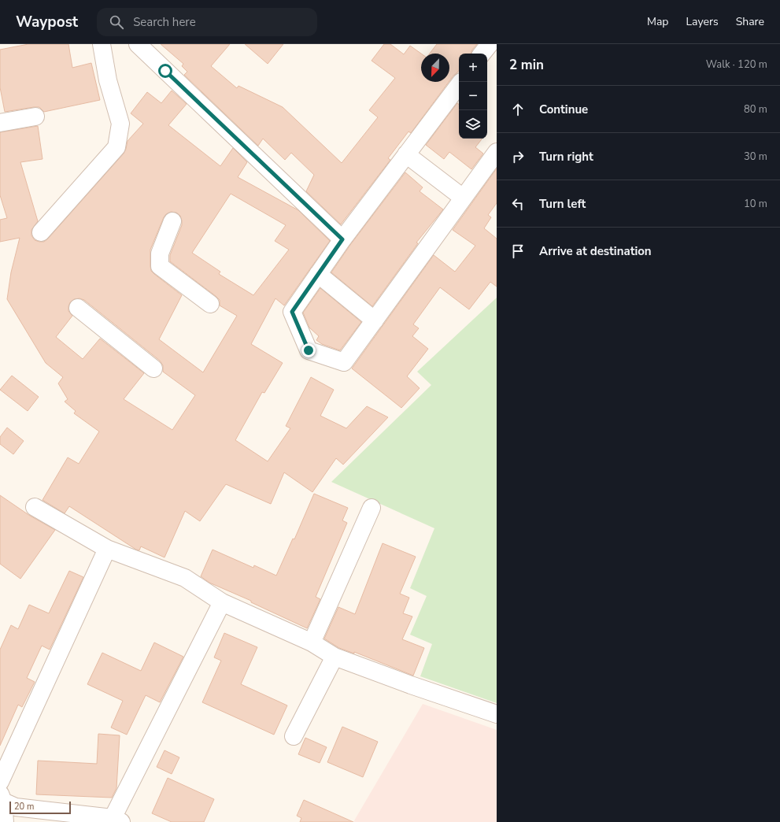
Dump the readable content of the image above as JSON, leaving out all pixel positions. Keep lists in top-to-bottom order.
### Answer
{
  "scale_bar": "20 m",
  "north": "bottom left",
  "page": {
    "header": "Waypost",
    "search": "Search here",
    "nav": ["Map", "Layers", "Share"],
    "heading": ["2 min", "Walk · 120 m"],
    "map_buttons": ["+", "−"],
    "list": [
      ["Continue", "80 m"],
      ["Turn right", "30 m"],
      ["Turn left", "10 m"],
      "Arrive at destination"
    ],
    "scale": "20 m"
  }
}
